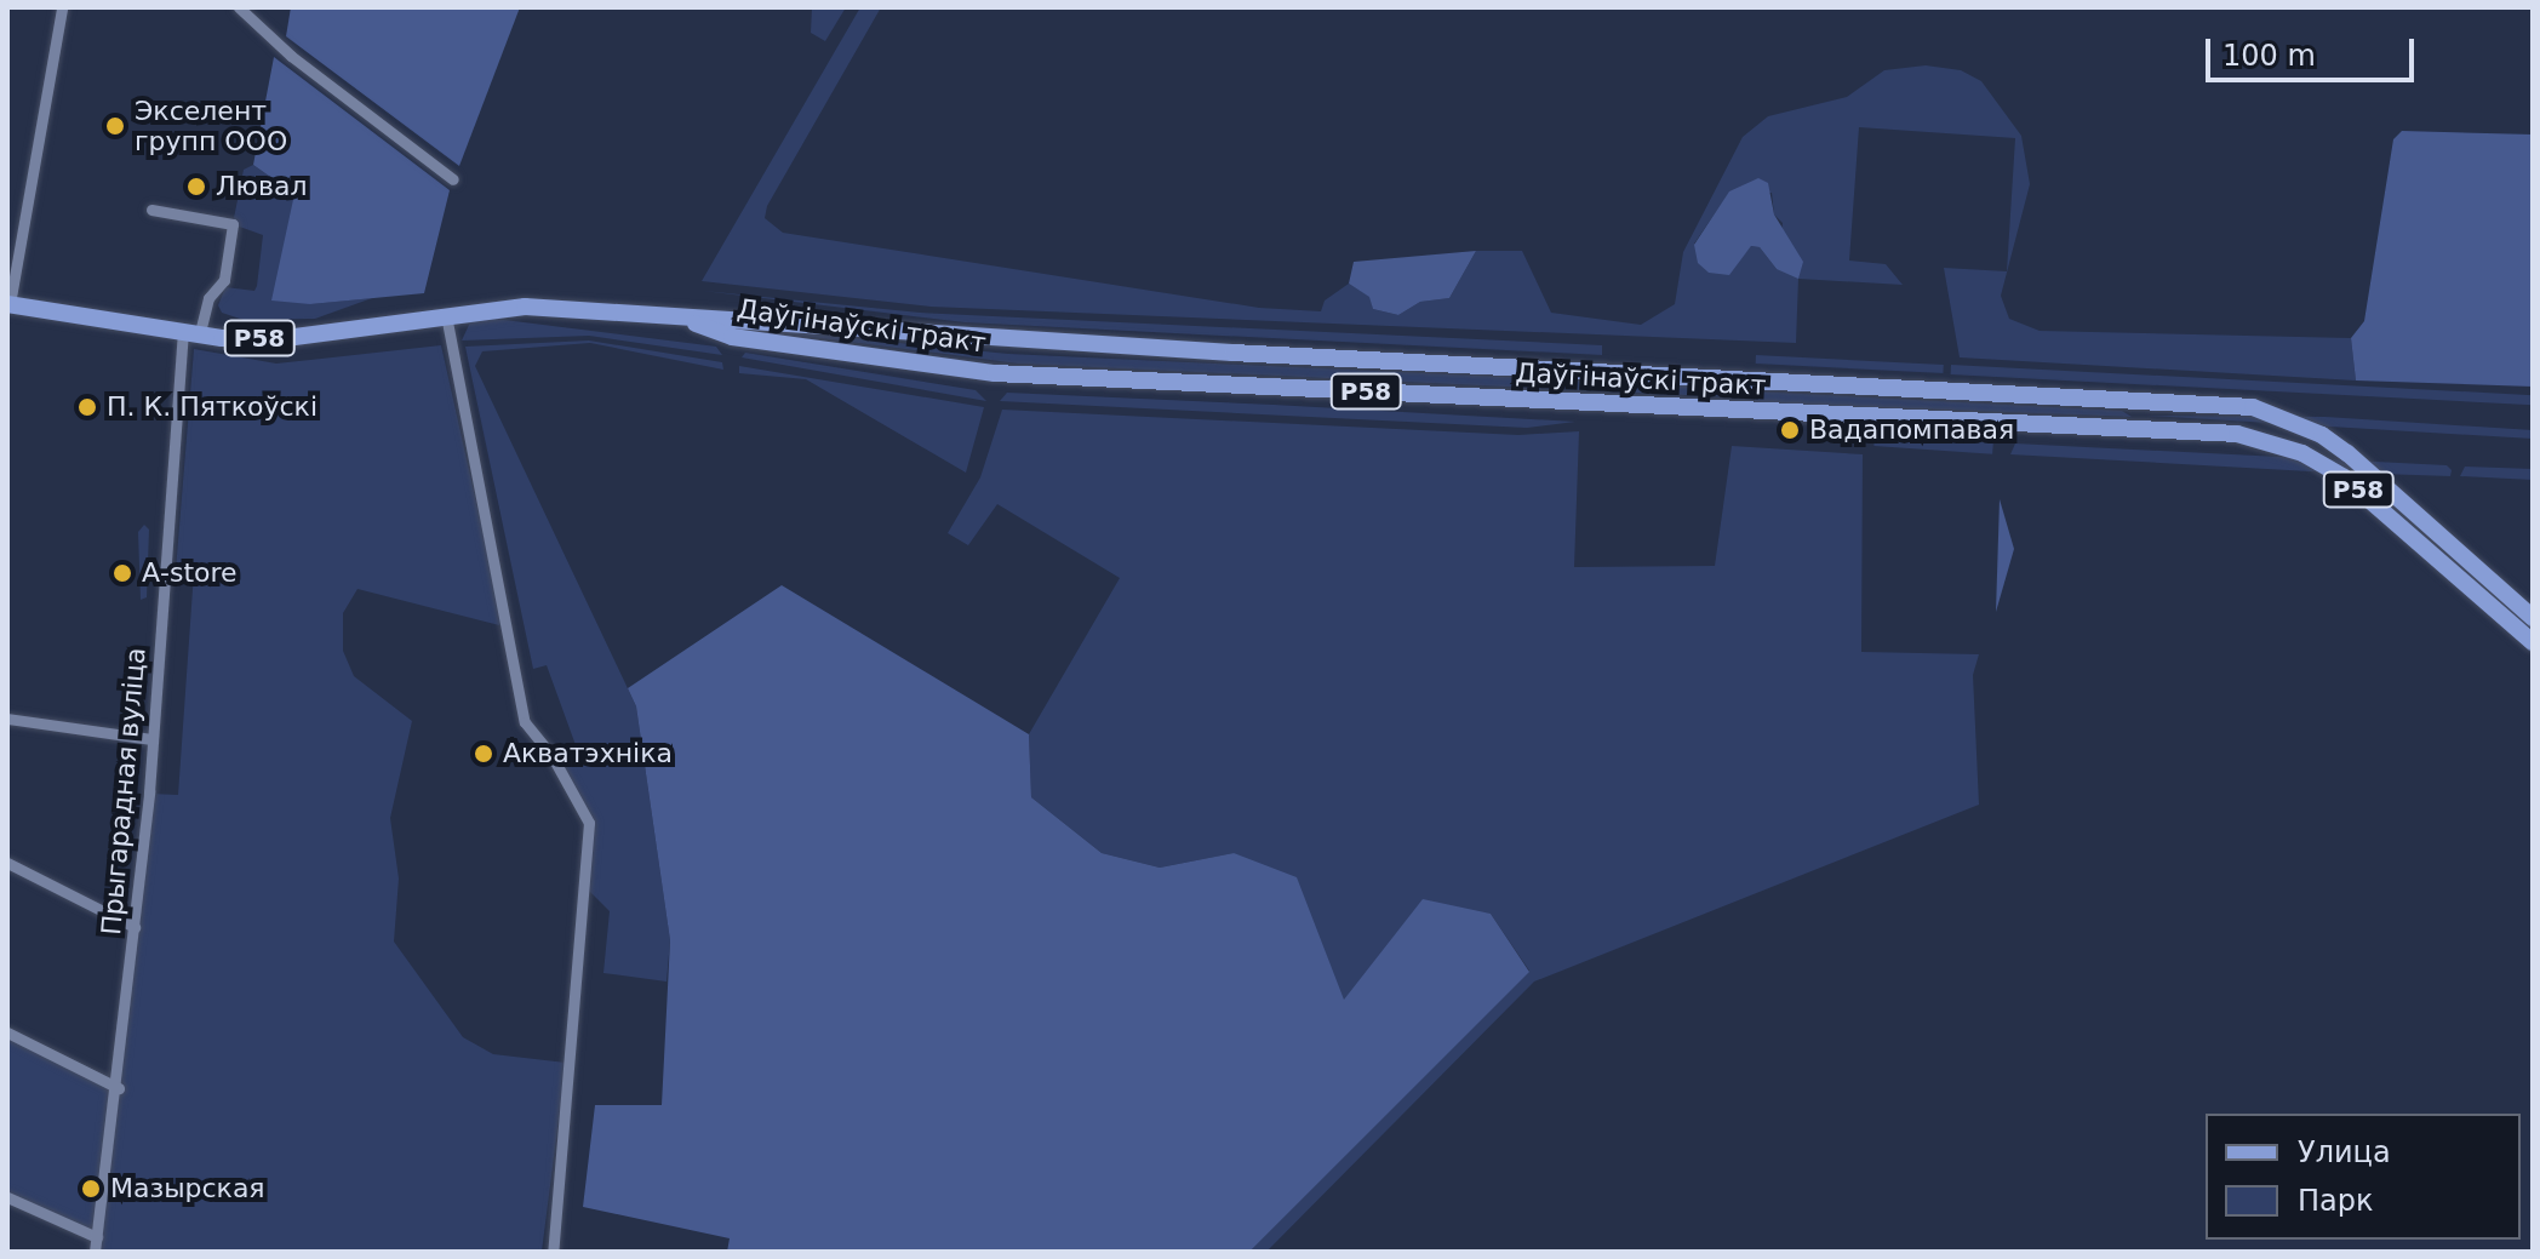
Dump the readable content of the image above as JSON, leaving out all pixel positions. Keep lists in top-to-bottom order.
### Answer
{
  "streets": {
    "main road": ["Даўгінаўскі тракт", "Р58"],
    "street": ["Прыгарадная вуліца"]
  },
  "crossings": [
    ["Даўгінаўскі тракт", "Прыгарадная вуліца"]
  ],
  "places": [
    "Экселент групп ООО",
    "Лювал",
    "П. К. Пяткоўскі",
    "Вадапомпавая",
    "А-store",
    "Акватэхніка",
    "Мазырская"
  ],
  "legend": ["Улица", "Парк"],
  "scale_bar": "100 m"
}
